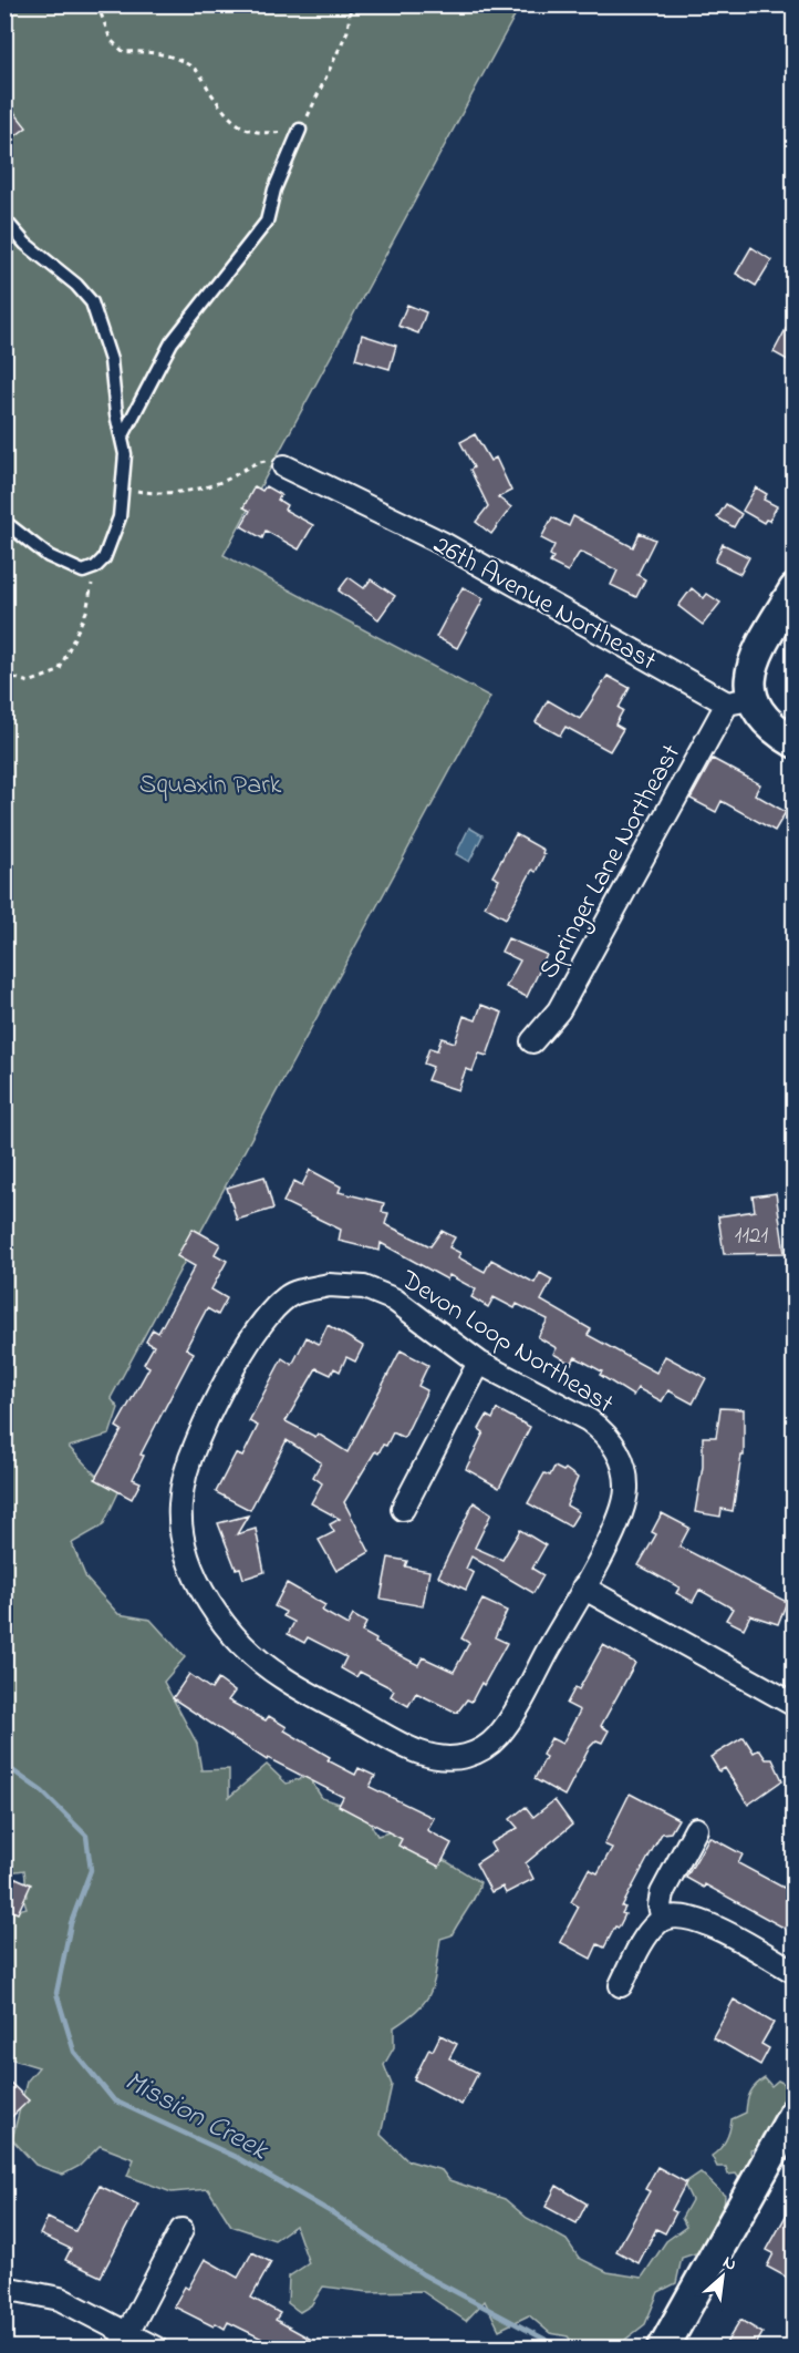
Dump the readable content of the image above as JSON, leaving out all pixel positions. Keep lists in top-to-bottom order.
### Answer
{
  "streets": {
    "street": ["26th Avenue Northeast", "Springer Lane Northeast", "Devon Loop Northeast"]
  },
  "crossings": [
    ["26th Avenue Northeast", "Springer Lane Northeast"]
  ],
  "water": ["Mission Creek"],
  "parks": ["Squaxin Park"],
  "house_numbers": ["1121"],
  "north": "top right"
}
